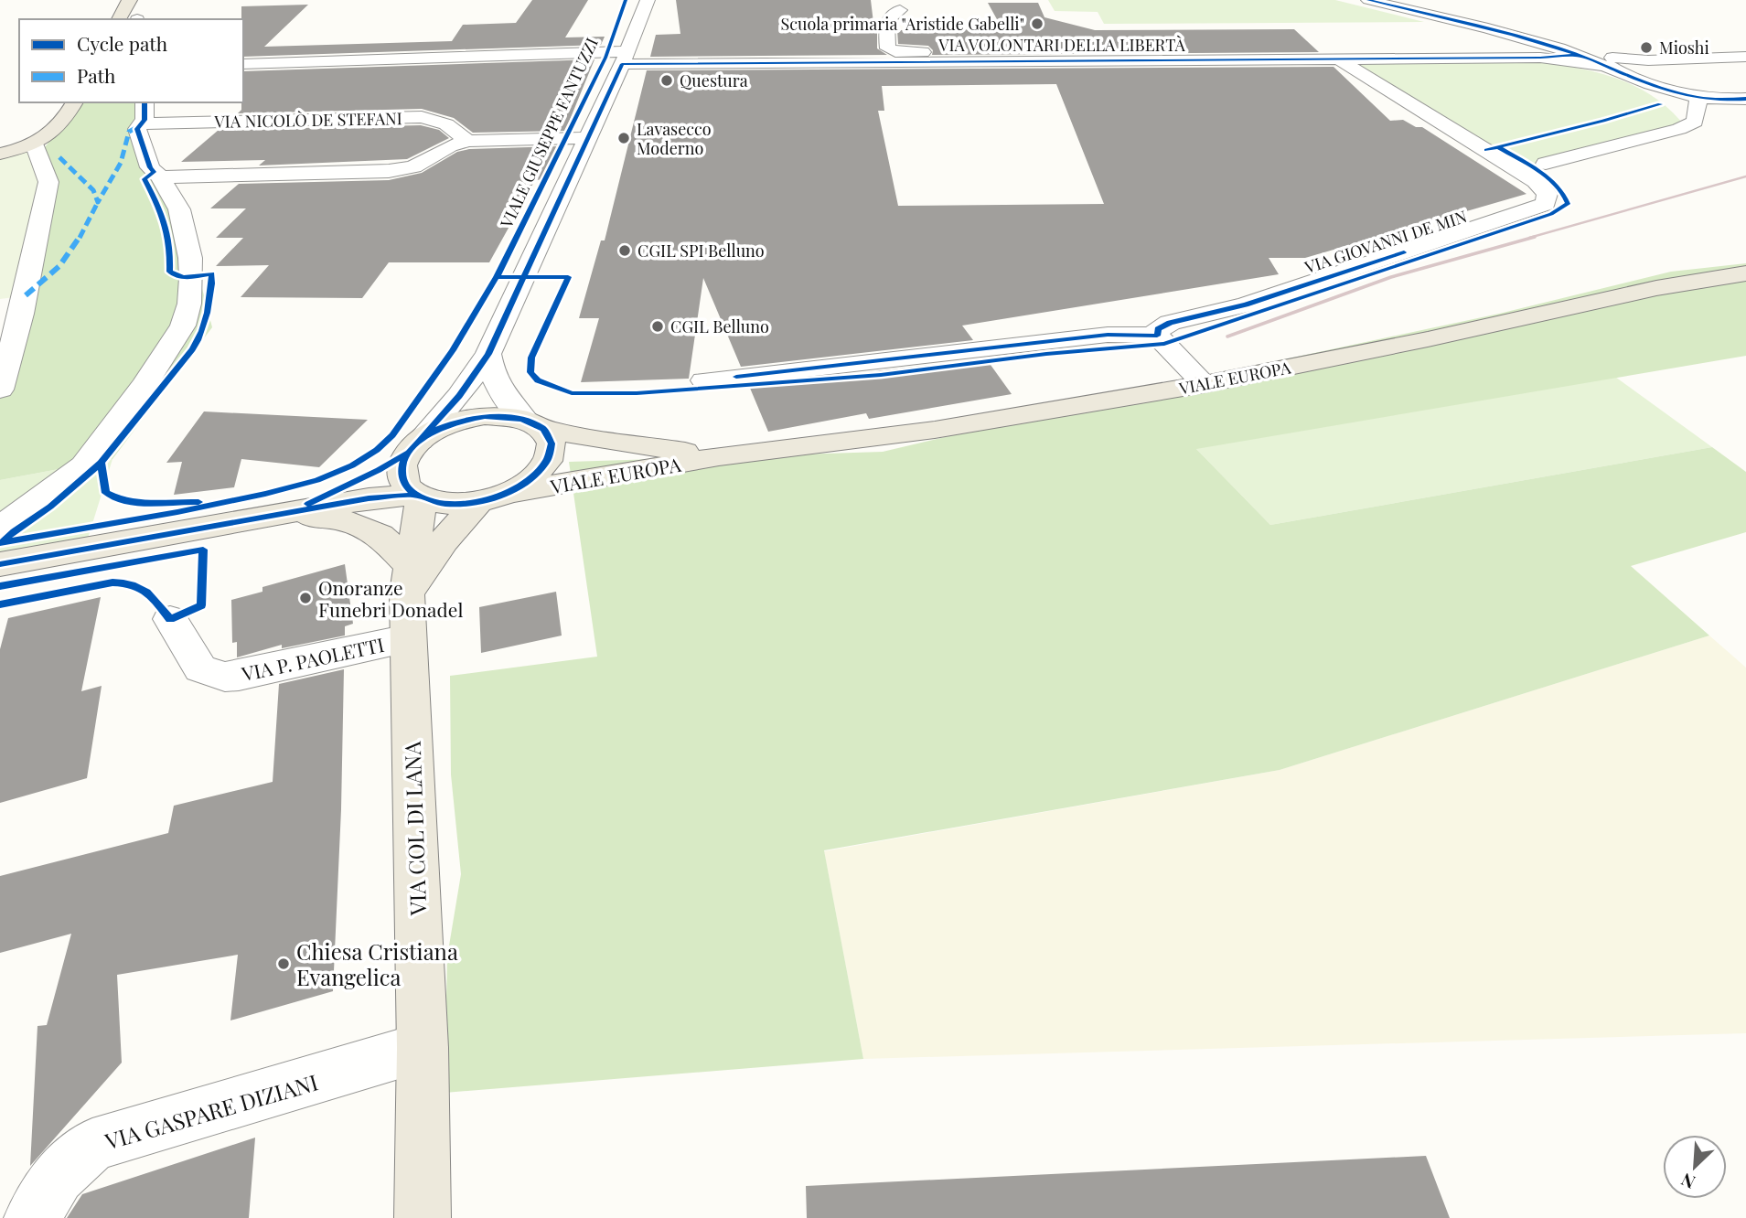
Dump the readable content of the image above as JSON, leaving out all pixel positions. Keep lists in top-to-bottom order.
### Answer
{
  "streets": {
    "main road": ["VIALE EUROPA", "VIA COL DI LANA"],
    "street": [
      "VIA VOLONTARI DELLA LIBERTÀ",
      "VIA NICOLÒ DE STEFANI",
      "VIALE GIUSEPPE FANTUZZI",
      "VIA GIOVANNI DE MIN",
      "VIA P. PAOLETTI",
      "VIA GASPARE DIZIANI"
    ]
  },
  "crossings": [
    ["VIA VOLONTARI DELLA LIBERTÀ", "VIALE GIUSEPPE FANTUZZI"],
    ["VIA VOLONTARI DELLA LIBERTÀ", "VIA GIOVANNI DE MIN"],
    ["VIALE GIUSEPPE FANTUZZI", "VIALE EUROPA"],
    ["VIALE EUROPA", "VIA COL DI LANA"],
    ["VIA P. PAOLETTI", "VIA COL DI LANA"],
    ["VIA COL DI LANA", "VIA GASPARE DIZIANI"]
  ],
  "places": [
    "Scuola primaria \"Aristide Gabelli\"",
    "Mioshi",
    "Questura",
    "Lavasecco Moderno",
    "CGIL SPI Belluno",
    "CGIL Belluno",
    "Onoranze Funebri Donadel",
    "Chiesa Cristiana Evangelica"
  ],
  "legend": ["Cycle path", "Path"],
  "north": "bottom left"
}
